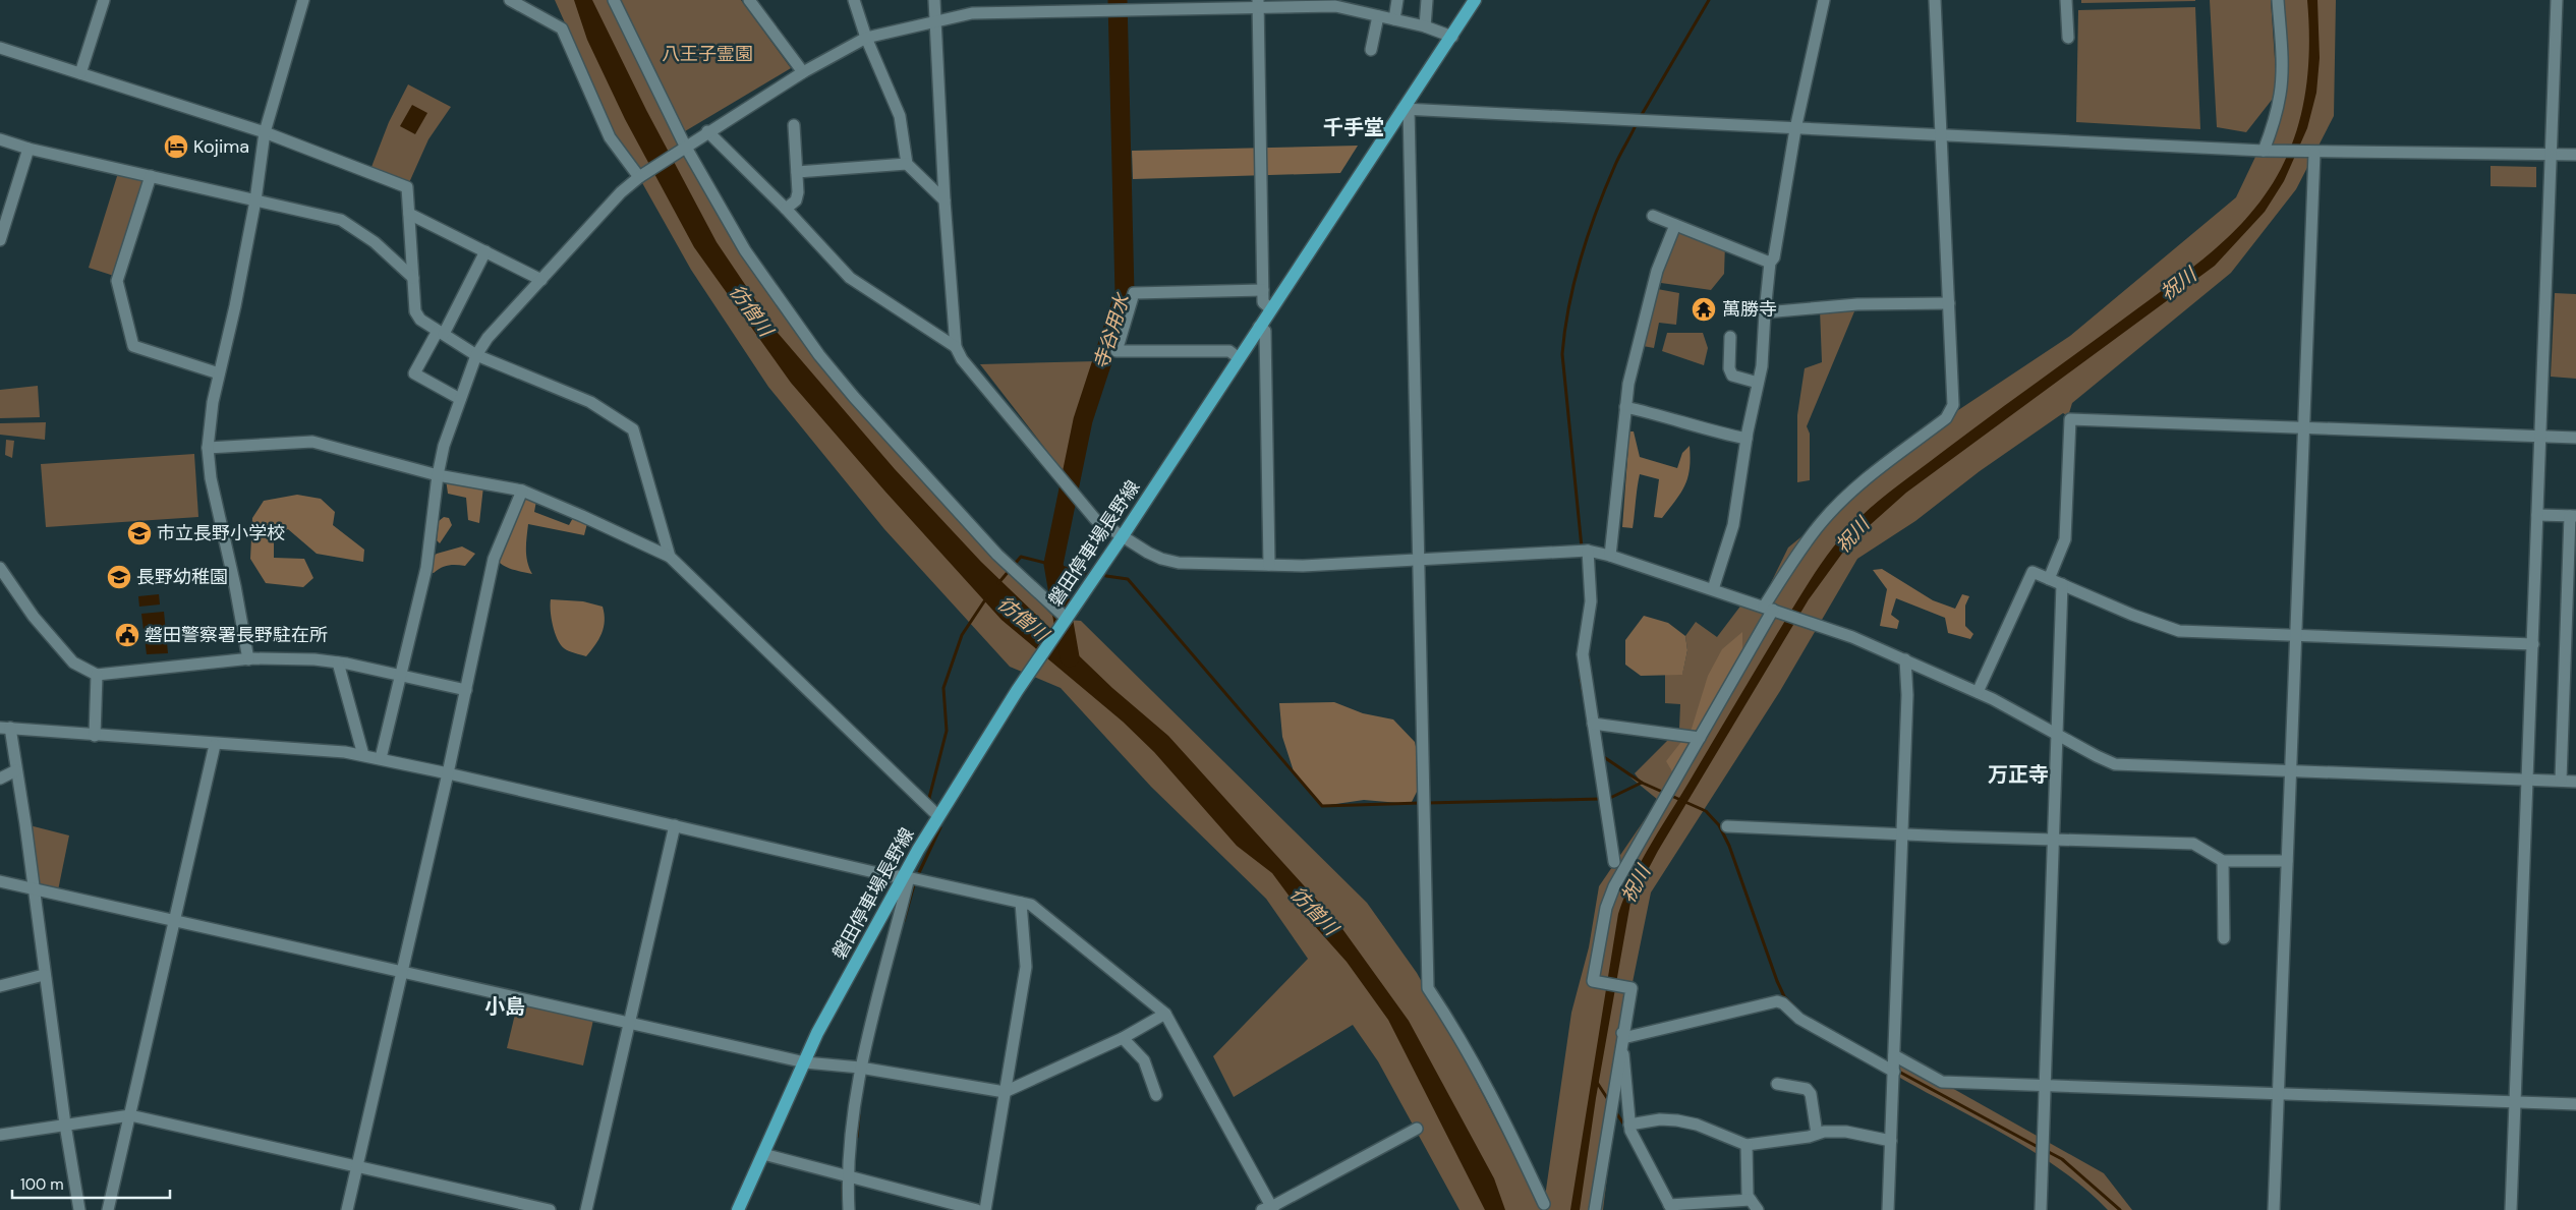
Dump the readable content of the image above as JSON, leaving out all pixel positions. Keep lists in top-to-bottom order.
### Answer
{
  "streets": {
    "main road": ["磐田停車場長野線"]
  },
  "districts": ["千手堂", "万正寺", "小島"],
  "water": ["祝川", "彷僧川", "寺谷用水"],
  "parks": ["八王子霊園"],
  "places": {
    "hotel": ["Kojima"],
    "temple": ["萬勝寺"],
    "school or university": ["市立長野小学校", "長野幼稚園"],
    "public building": ["磐田警察署長野駐在所"]
  },
  "scale_bar": "100 m"
}
